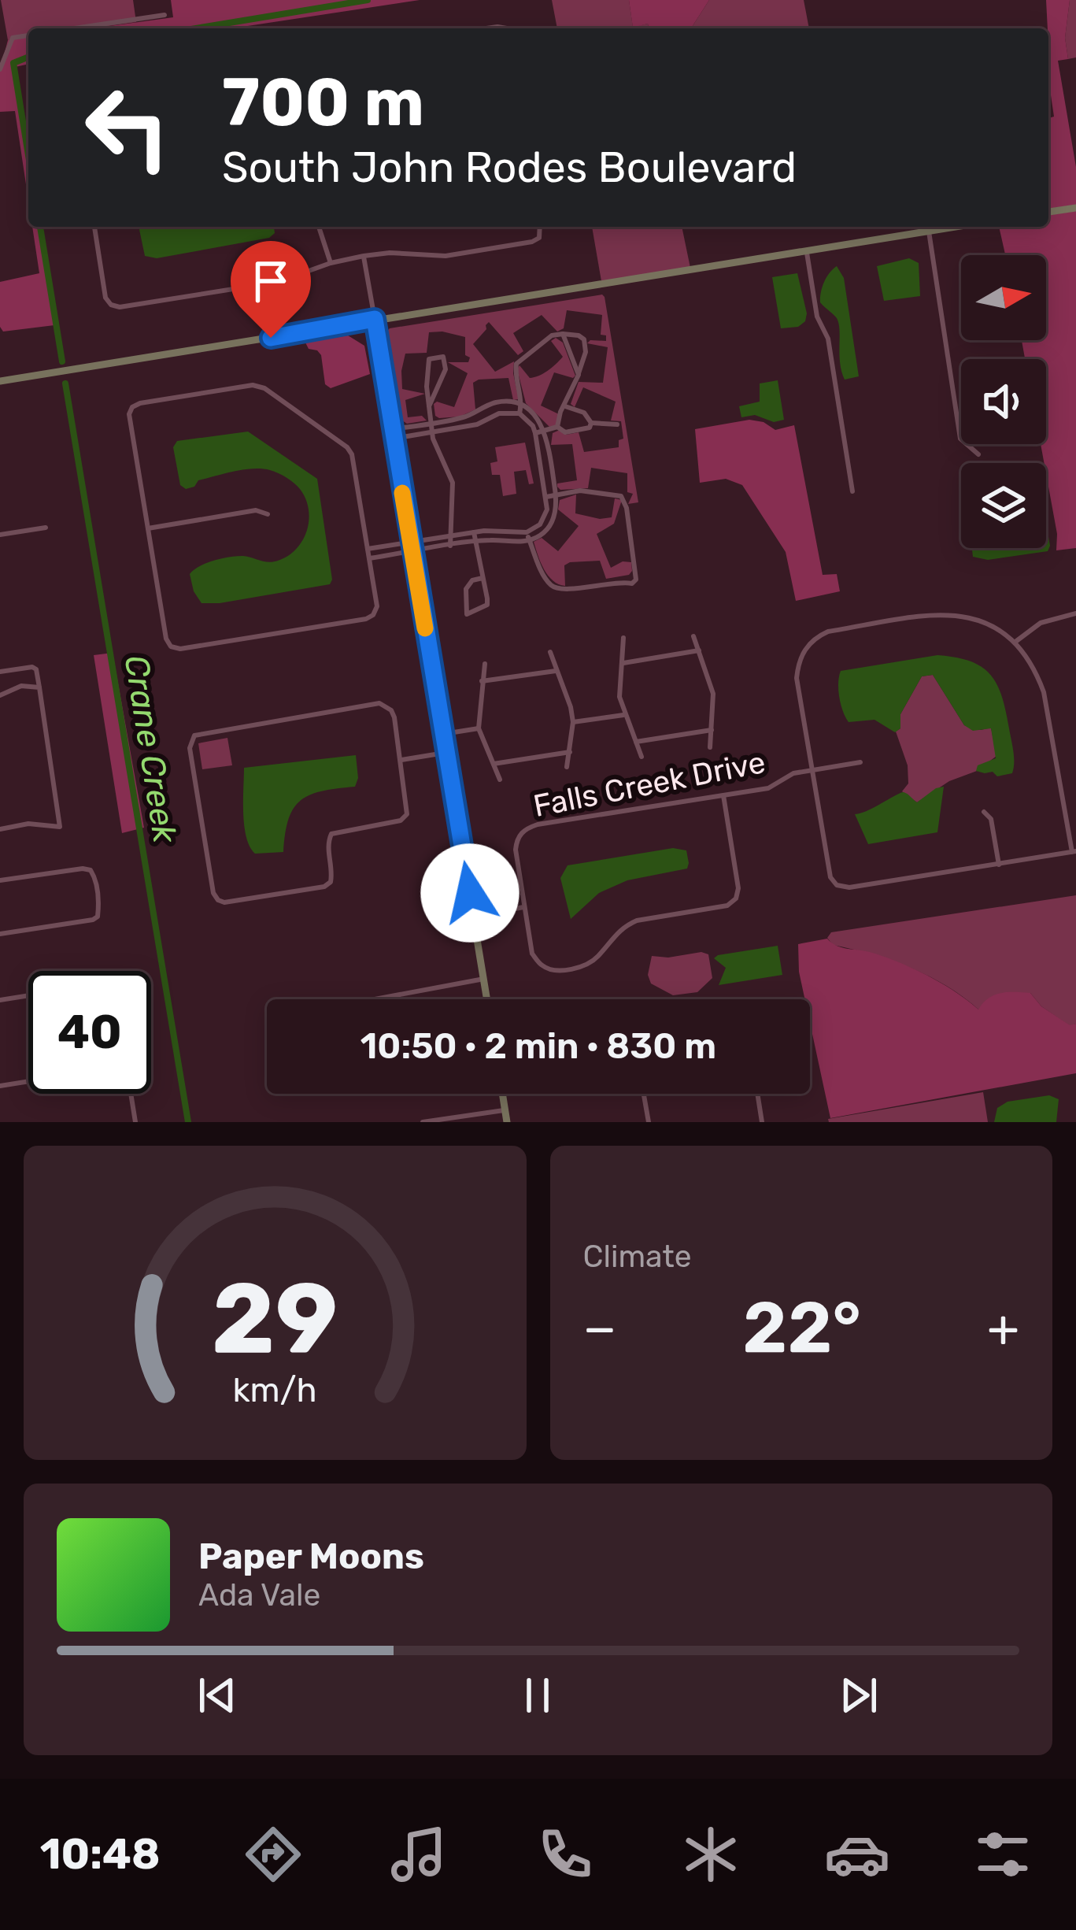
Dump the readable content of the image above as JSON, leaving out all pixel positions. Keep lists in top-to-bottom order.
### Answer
{
  "streets": {
    "street": ["Falls Creek Drive"]
  },
  "water": ["Crane Creek"],
  "north": "right",
  "page": {
    "turn": ["700 m", "South John Rodes Boulevard"],
    "limit": "40",
    "trip": "10:50 · 2 min · 830 m",
    "tile": "Climate",
    "heat": ["−", "22°", "+"],
    "song": ["Paper Moons", "Ada Vale"],
    "tabs": "10:48",
    "gauge": ["29", "km/h"]
  }
}
